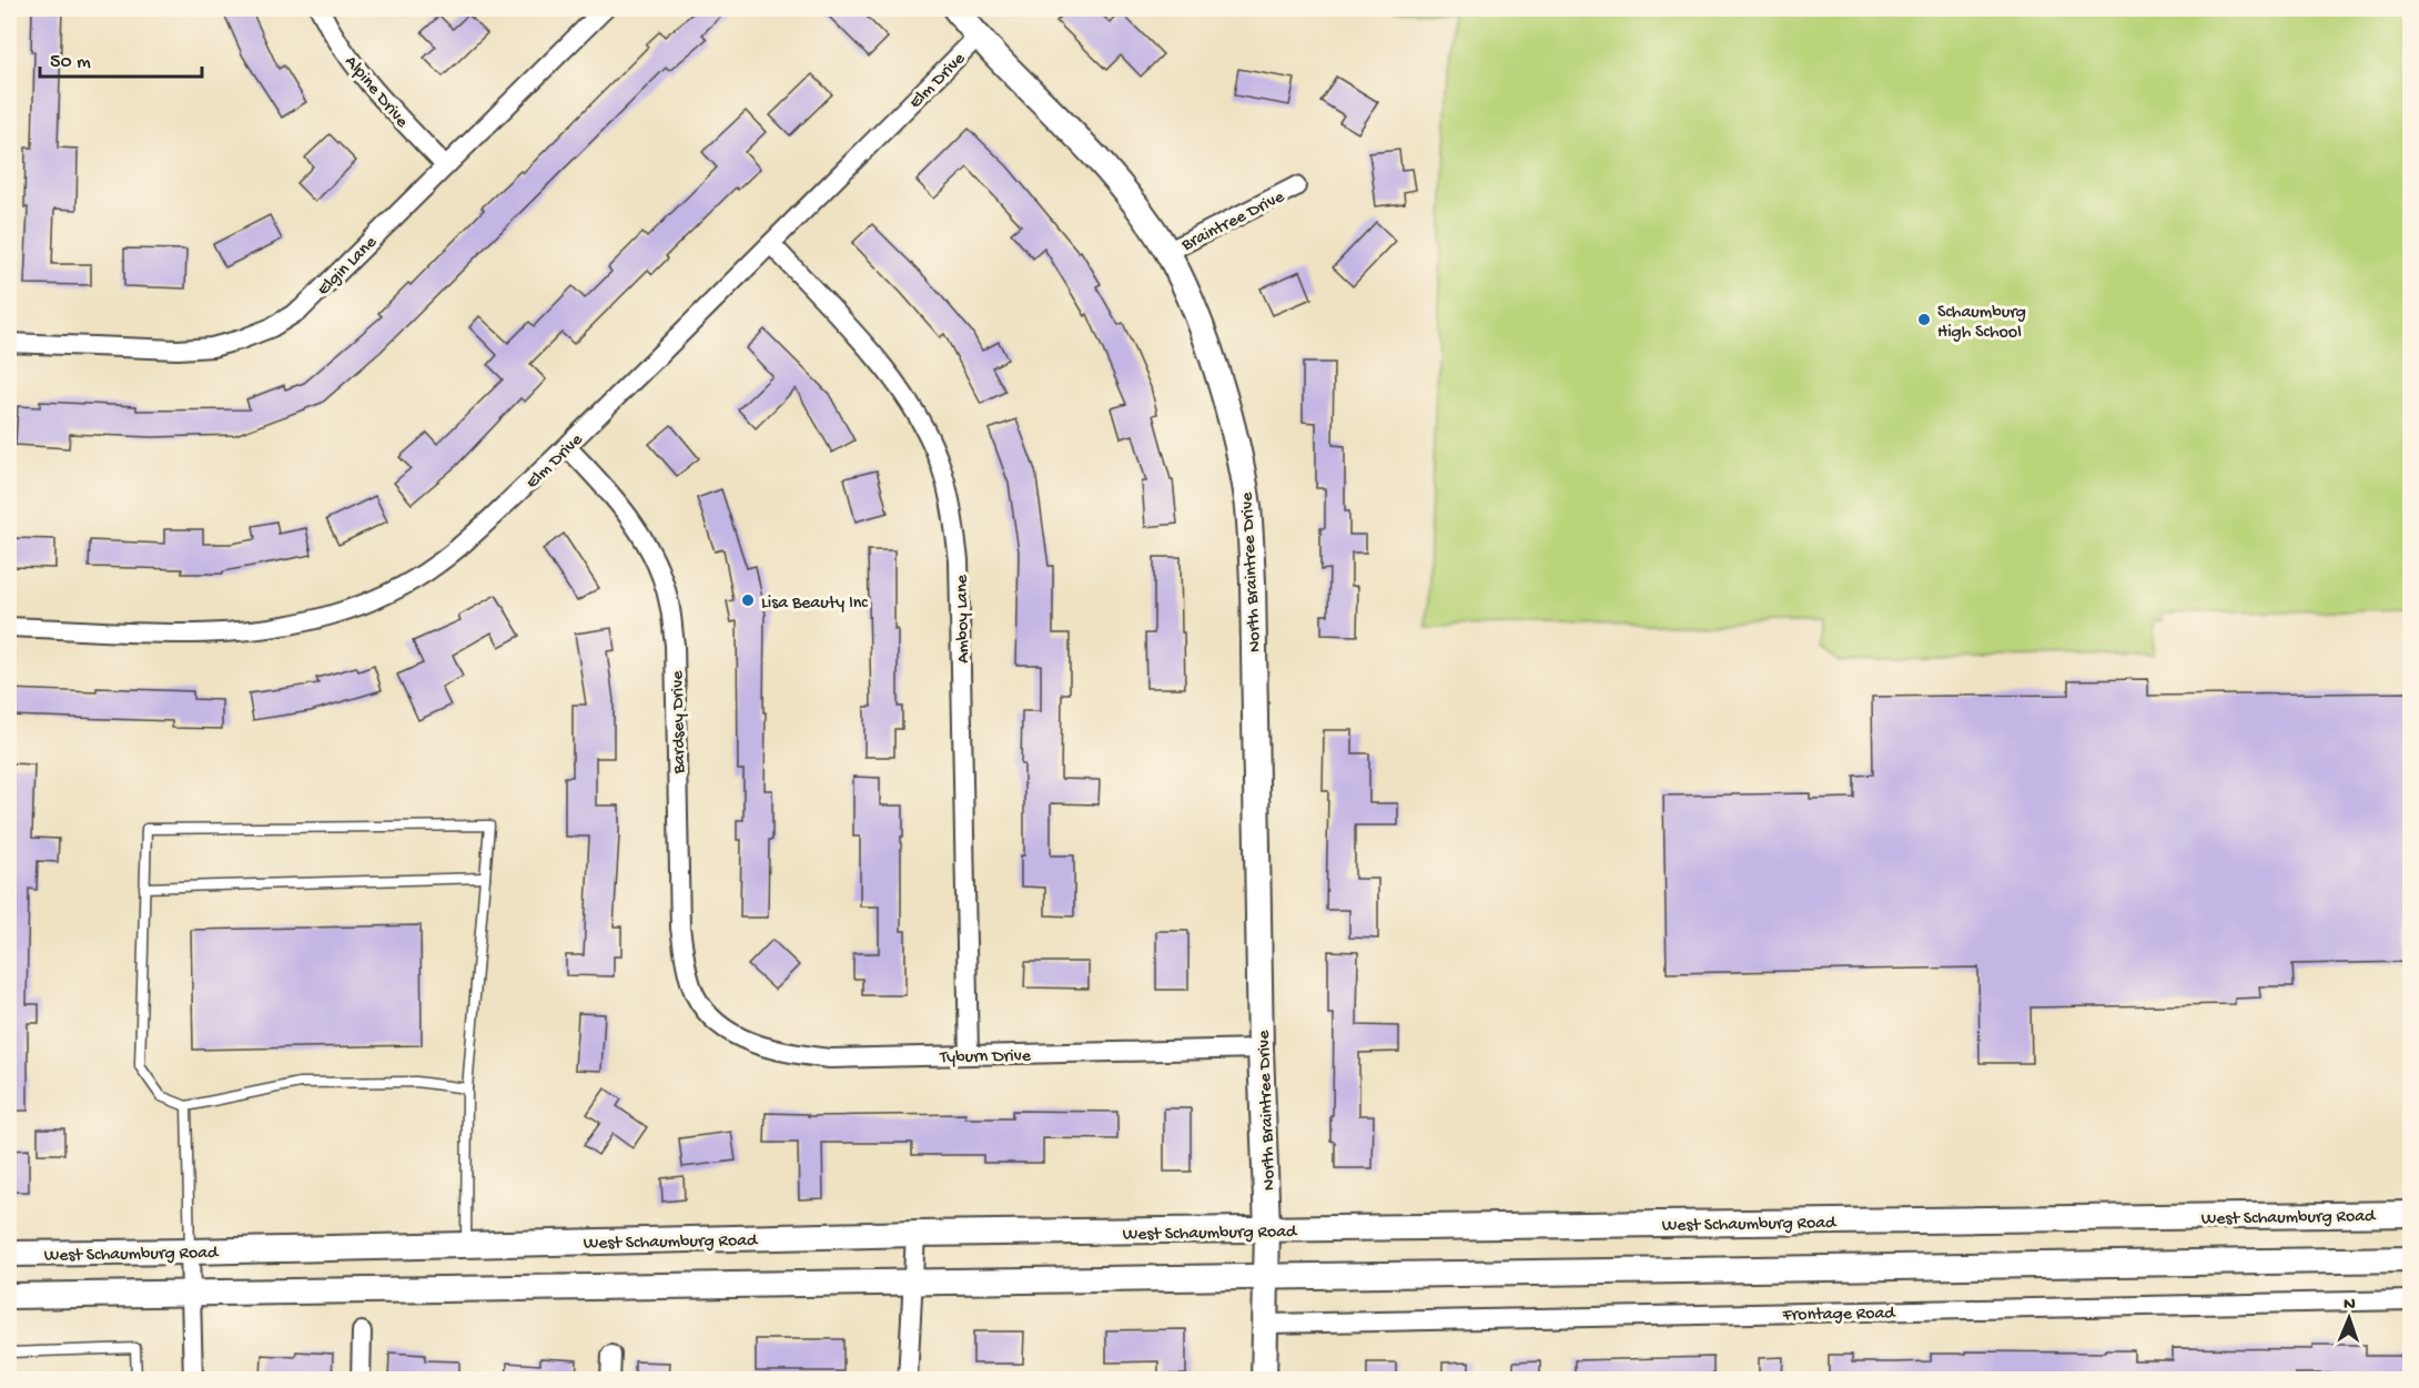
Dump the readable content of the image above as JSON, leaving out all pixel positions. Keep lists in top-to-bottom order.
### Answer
{
  "streets": {
    "main road": ["North Braintree Drive", "West Schaumburg Road"],
    "street": [
      "Elm Drive",
      "Alpine Drive",
      "Braintree Drive",
      "Elgin Lane",
      "Amboy Lane",
      "Bardsey Drive",
      "Tyburn Drive",
      "Frontage Road"
    ]
  },
  "crossings": [
    ["Elm Drive", "North Braintree Drive"],
    ["Elm Drive", "Amboy Lane"],
    ["Elm Drive", "Bardsey Drive"],
    ["Alpine Drive", "Elgin Lane"],
    ["Braintree Drive", "North Braintree Drive"],
    ["North Braintree Drive", "Tyburn Drive"],
    ["North Braintree Drive", "West Schaumburg Road"],
    ["North Braintree Drive", "Frontage Road"],
    ["Amboy Lane", "Tyburn Drive"],
    ["Bardsey Drive", "Tyburn Drive"]
  ],
  "places": ["Schaumburg High School", "Lisa Beauty Inc"],
  "scale_bar": "50 m",
  "north": "top"
}
